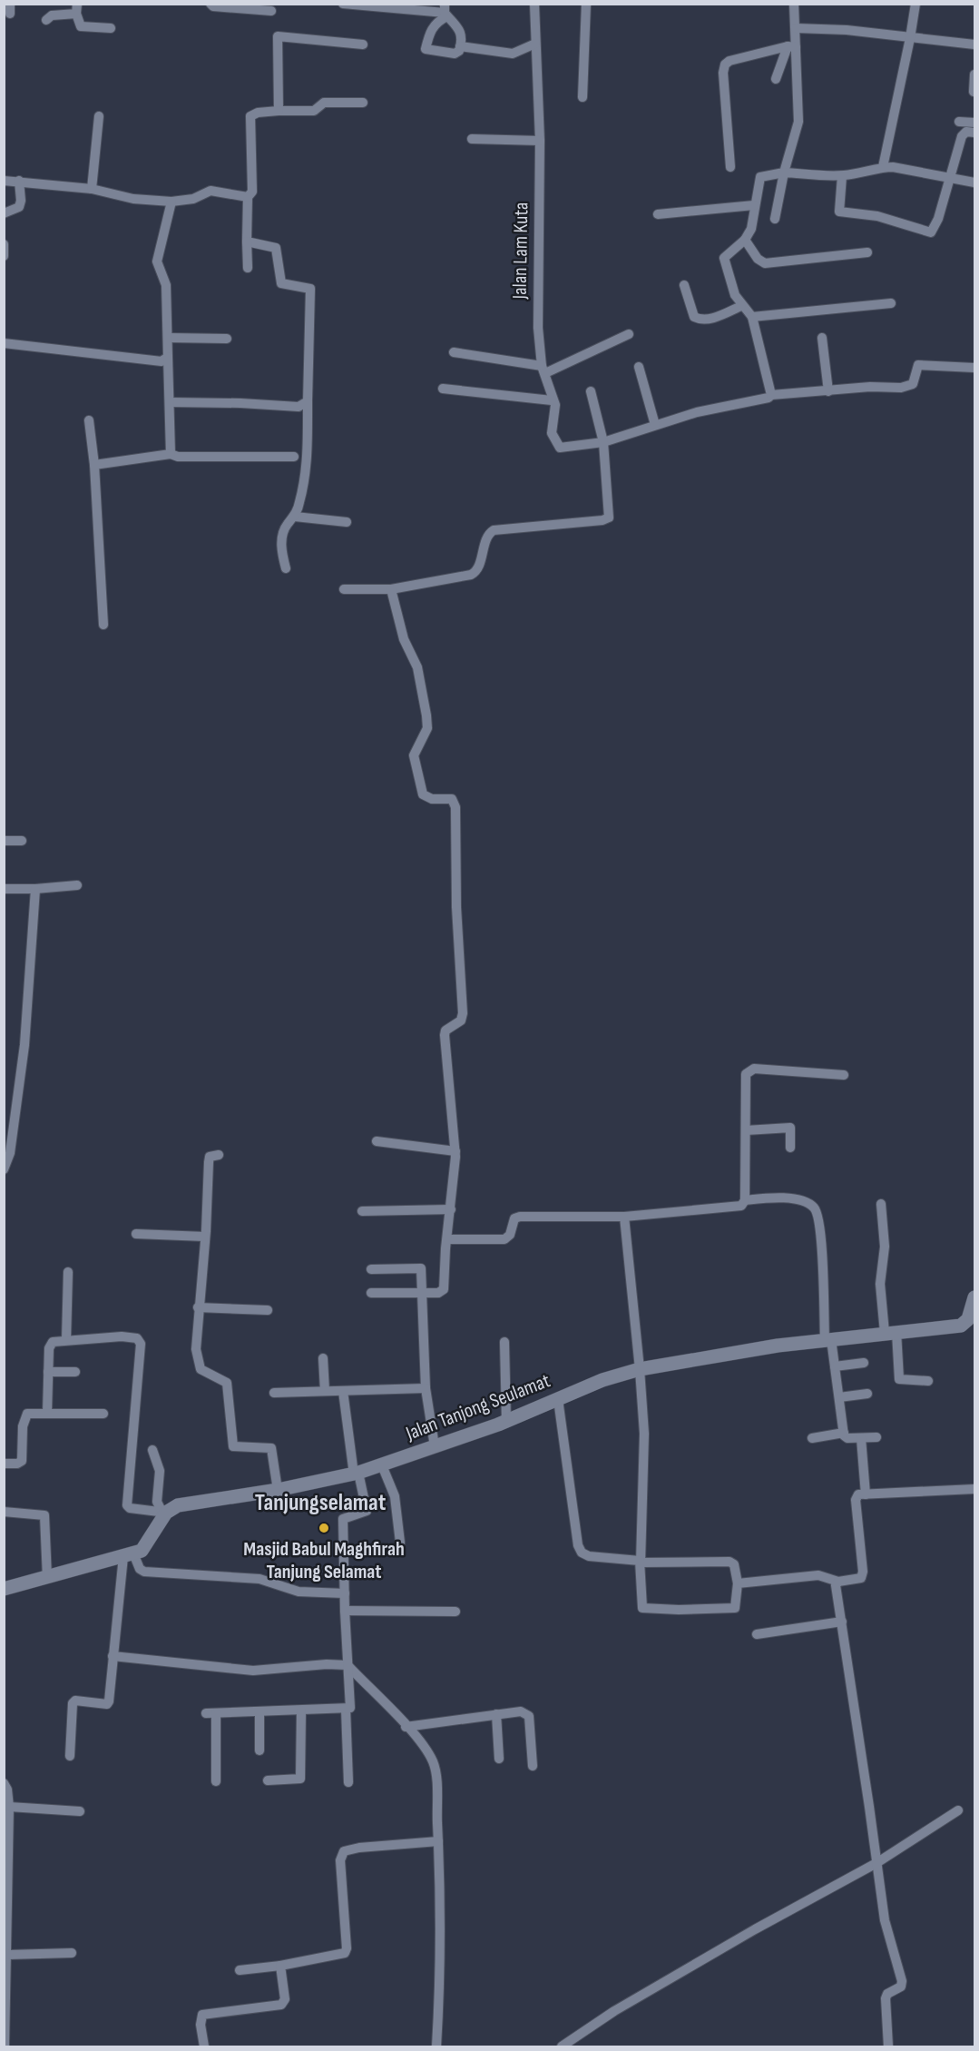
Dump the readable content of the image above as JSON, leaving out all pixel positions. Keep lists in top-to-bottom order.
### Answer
{
  "streets": {
    "street": ["Jalan Lam Kuta", "Jalan Tanjong Seulamat"]
  },
  "districts": ["Tanjungselamat"],
  "places": ["Masjid Babul Maghfirah Tanjung Selamat"]
}
